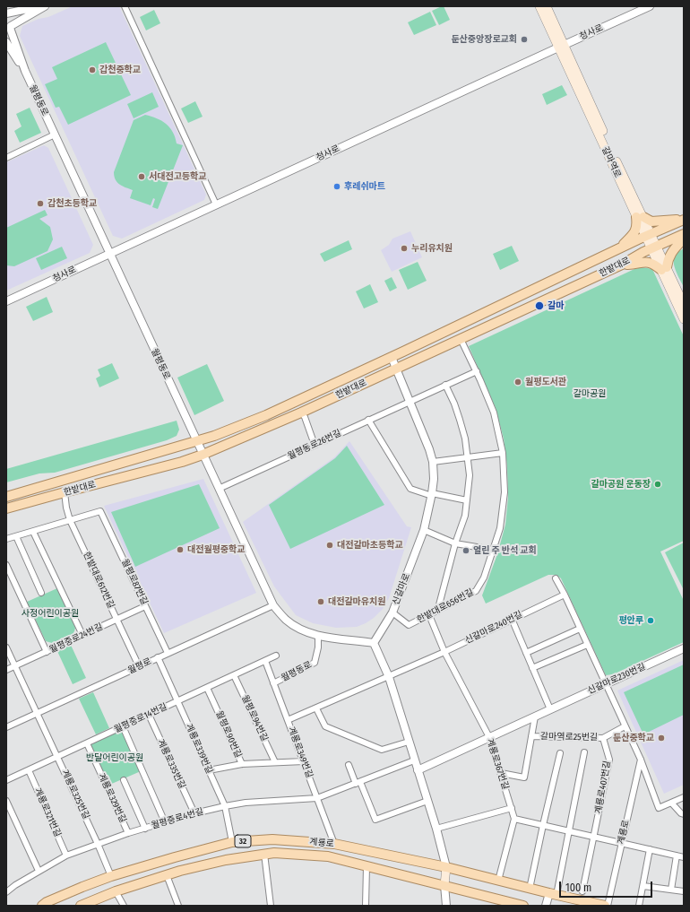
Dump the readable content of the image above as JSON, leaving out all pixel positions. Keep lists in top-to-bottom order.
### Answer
{
  "streets": {
    "main road": [
      "갈마역로",
      "한밭대로",
      "계룡로",
      "32"
    ],
    "street": [
      "청사로",
      "월평동로",
      "월평동로26번길",
      "한밭대로612번길",
      "월평로87번길",
      "신갈마로",
      "한밭대로656번길",
      "신갈마로240번길",
      "월평중로24번길",
      "월평로",
      "신갈마로230번길",
      "월평중로14번길",
      "월평로94번길",
      "월평로90번길",
      "갈마역로25번길",
      "계룡로339번길",
      "계룡로349번길",
      "계룡로335번길",
      "계룡로367번길",
      "계룡로407번길",
      "계룡로325번길",
      "계룡로329번길",
      "계룡로321번길",
      "월평중로4번길"
    ]
  },
  "crossings": [
    ["청사로", "월평동로"],
    ["청사로", "갈마역로"],
    ["월평동로", "한밭대로"],
    ["월평동로", "월평동로26번길"],
    ["월평동로", "신갈마로"],
    ["월평동로", "월평로"],
    ["월평동로", "계룡로349번길"],
    ["갈마역로", "한밭대로"],
    ["한밭대로", "한밭대로612번길"],
    ["한밭대로", "신갈마로"],
    ["한밭대로", "한밭대로656번길"],
    ["월평동로26번길", "신갈마로"],
    ["월평동로26번길", "한밭대로656번길"],
    ["한밭대로612번길", "월평로87번길"],
    ["한밭대로612번길", "월평중로24번길"],
    ["한밭대로612번길", "월평로"],
    ["월평로87번길", "월평중로24번길"],
    ["월평로87번길", "월평로"],
    ["신갈마로", "한밭대로656번길"],
    ["한밭대로656번길", "계룡로367번길"],
    ["신갈마로240번길", "계룡로367번길"],
    ["월평중로24번길", "계룡로325번길"],
    ["월평로", "계룡로339번길"],
    ["월평로", "계룡로325번길"],
    ["신갈마로230번길", "계룡로367번길"],
    ["월평중로14번길", "월평로94번길"],
    ["월평중로14번길", "월평로90번길"],
    ["월평중로14번길", "계룡로339번길"],
    ["월평중로14번길", "계룡로349번길"],
    ["월평중로14번길", "계룡로335번길"],
    ["월평중로14번길", "계룡로325번길"],
    ["월평중로14번길", "계룡로329번길"],
    ["월평중로14번길", "계룡로321번길"],
    ["월평로94번길", "월평로90번길"],
    ["월평로90번길", "계룡로349번길"],
    ["갈마역로25번길", "계룡로407번길"],
    ["계룡로339번길", "월평중로4번길"],
    ["계룡로339번길", "계룡로"],
    ["계룡로349번길", "월평중로4번길"],
    ["계룡로349번길", "계룡로"],
    ["계룡로335번길", "월평중로4번길"],
    ["계룡로325번길", "월평중로4번길"],
    ["계룡로325번길", "계룡로"],
    ["계룡로329번길", "월평중로4번길"],
    ["계룡로321번길", "월평중로4번길"]
  ],
  "parks": ["갈마공원", "사정어린이공원", "반달어린이공원"],
  "places": [
    "둔산중앙장로교회",
    "갑천중학교",
    "서대전고등학교",
    "후레쉬마트",
    "갑천초등학교",
    "누리유치원",
    "갈마",
    "월평도서관",
    "갈마공원 운동장",
    "대전갈마초등학교",
    "대전월평중학교",
    "열린 주 반석 교회",
    "대전갈마유치원",
    "평안루",
    "둔산중학교"
  ],
  "scale_bar": "100 m"
}
